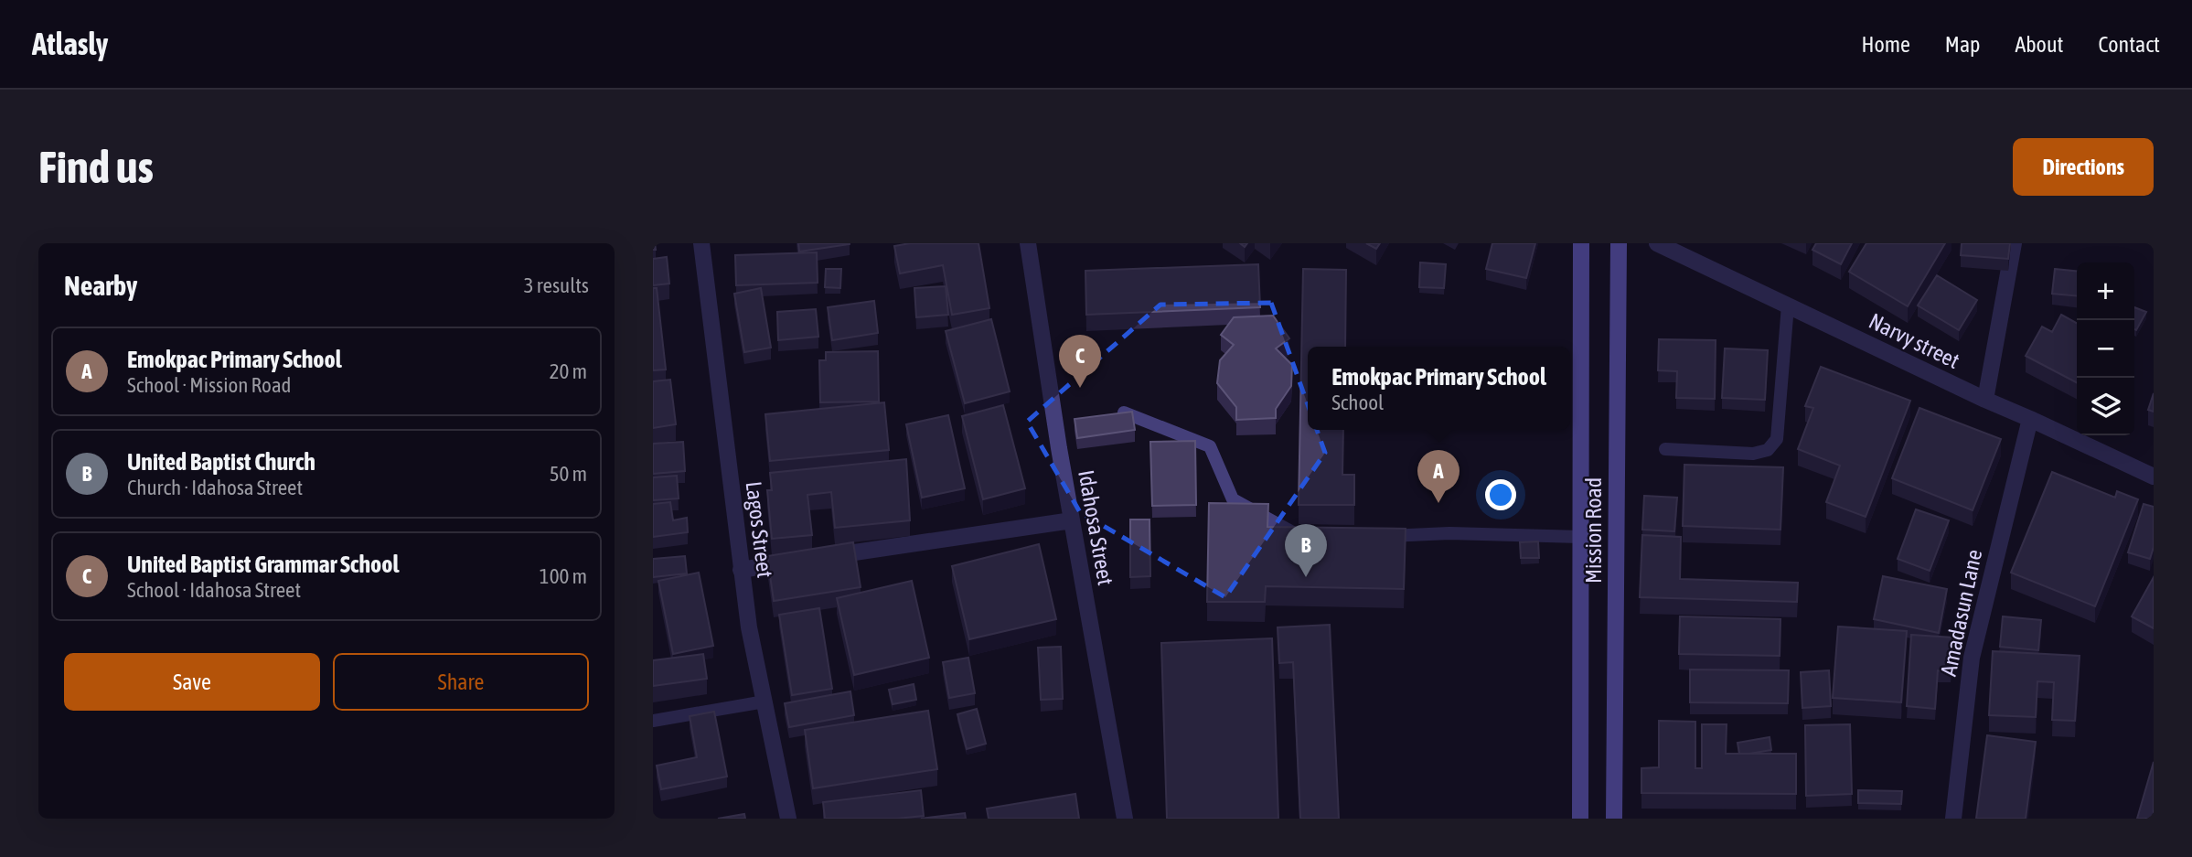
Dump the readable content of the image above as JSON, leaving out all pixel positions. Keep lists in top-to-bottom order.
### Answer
{
  "streets": {
    "street": [
      "Narvy street",
      "Idahosa Street",
      "Lagos Street",
      "Mission Road",
      "Amadasun Lane"
    ]
  },
  "crossings": [
    ["Narvy street", "Amadasun Lane"]
  ],
  "page": {
    "header": "Atlasly",
    "nav": [
      "Home",
      "Map",
      "About",
      "Contact"
    ],
    "buttons": [
      "Directions",
      ["Save", "Share"]
    ],
    "title": "Find us",
    "heading": ["Nearby", "3 results"],
    "map_buttons": ["+", "−"],
    "list": [
      {
        "mark": "A",
        "name": "Emokpac Primary School",
        "note": "School · Mission Road",
        "value": "20 m"
      },
      {
        "mark": "B",
        "name": "United Baptist Church",
        "note": "Church · Idahosa Street",
        "value": "50 m"
      },
      {
        "mark": "C",
        "name": "United Baptist Grammar School",
        "note": "School · Idahosa Street",
        "value": "100 m"
      }
    ],
    "pins": ["C", "A", "B"],
    "popup": ["Emokpac Primary School", "School"]
  }
}
